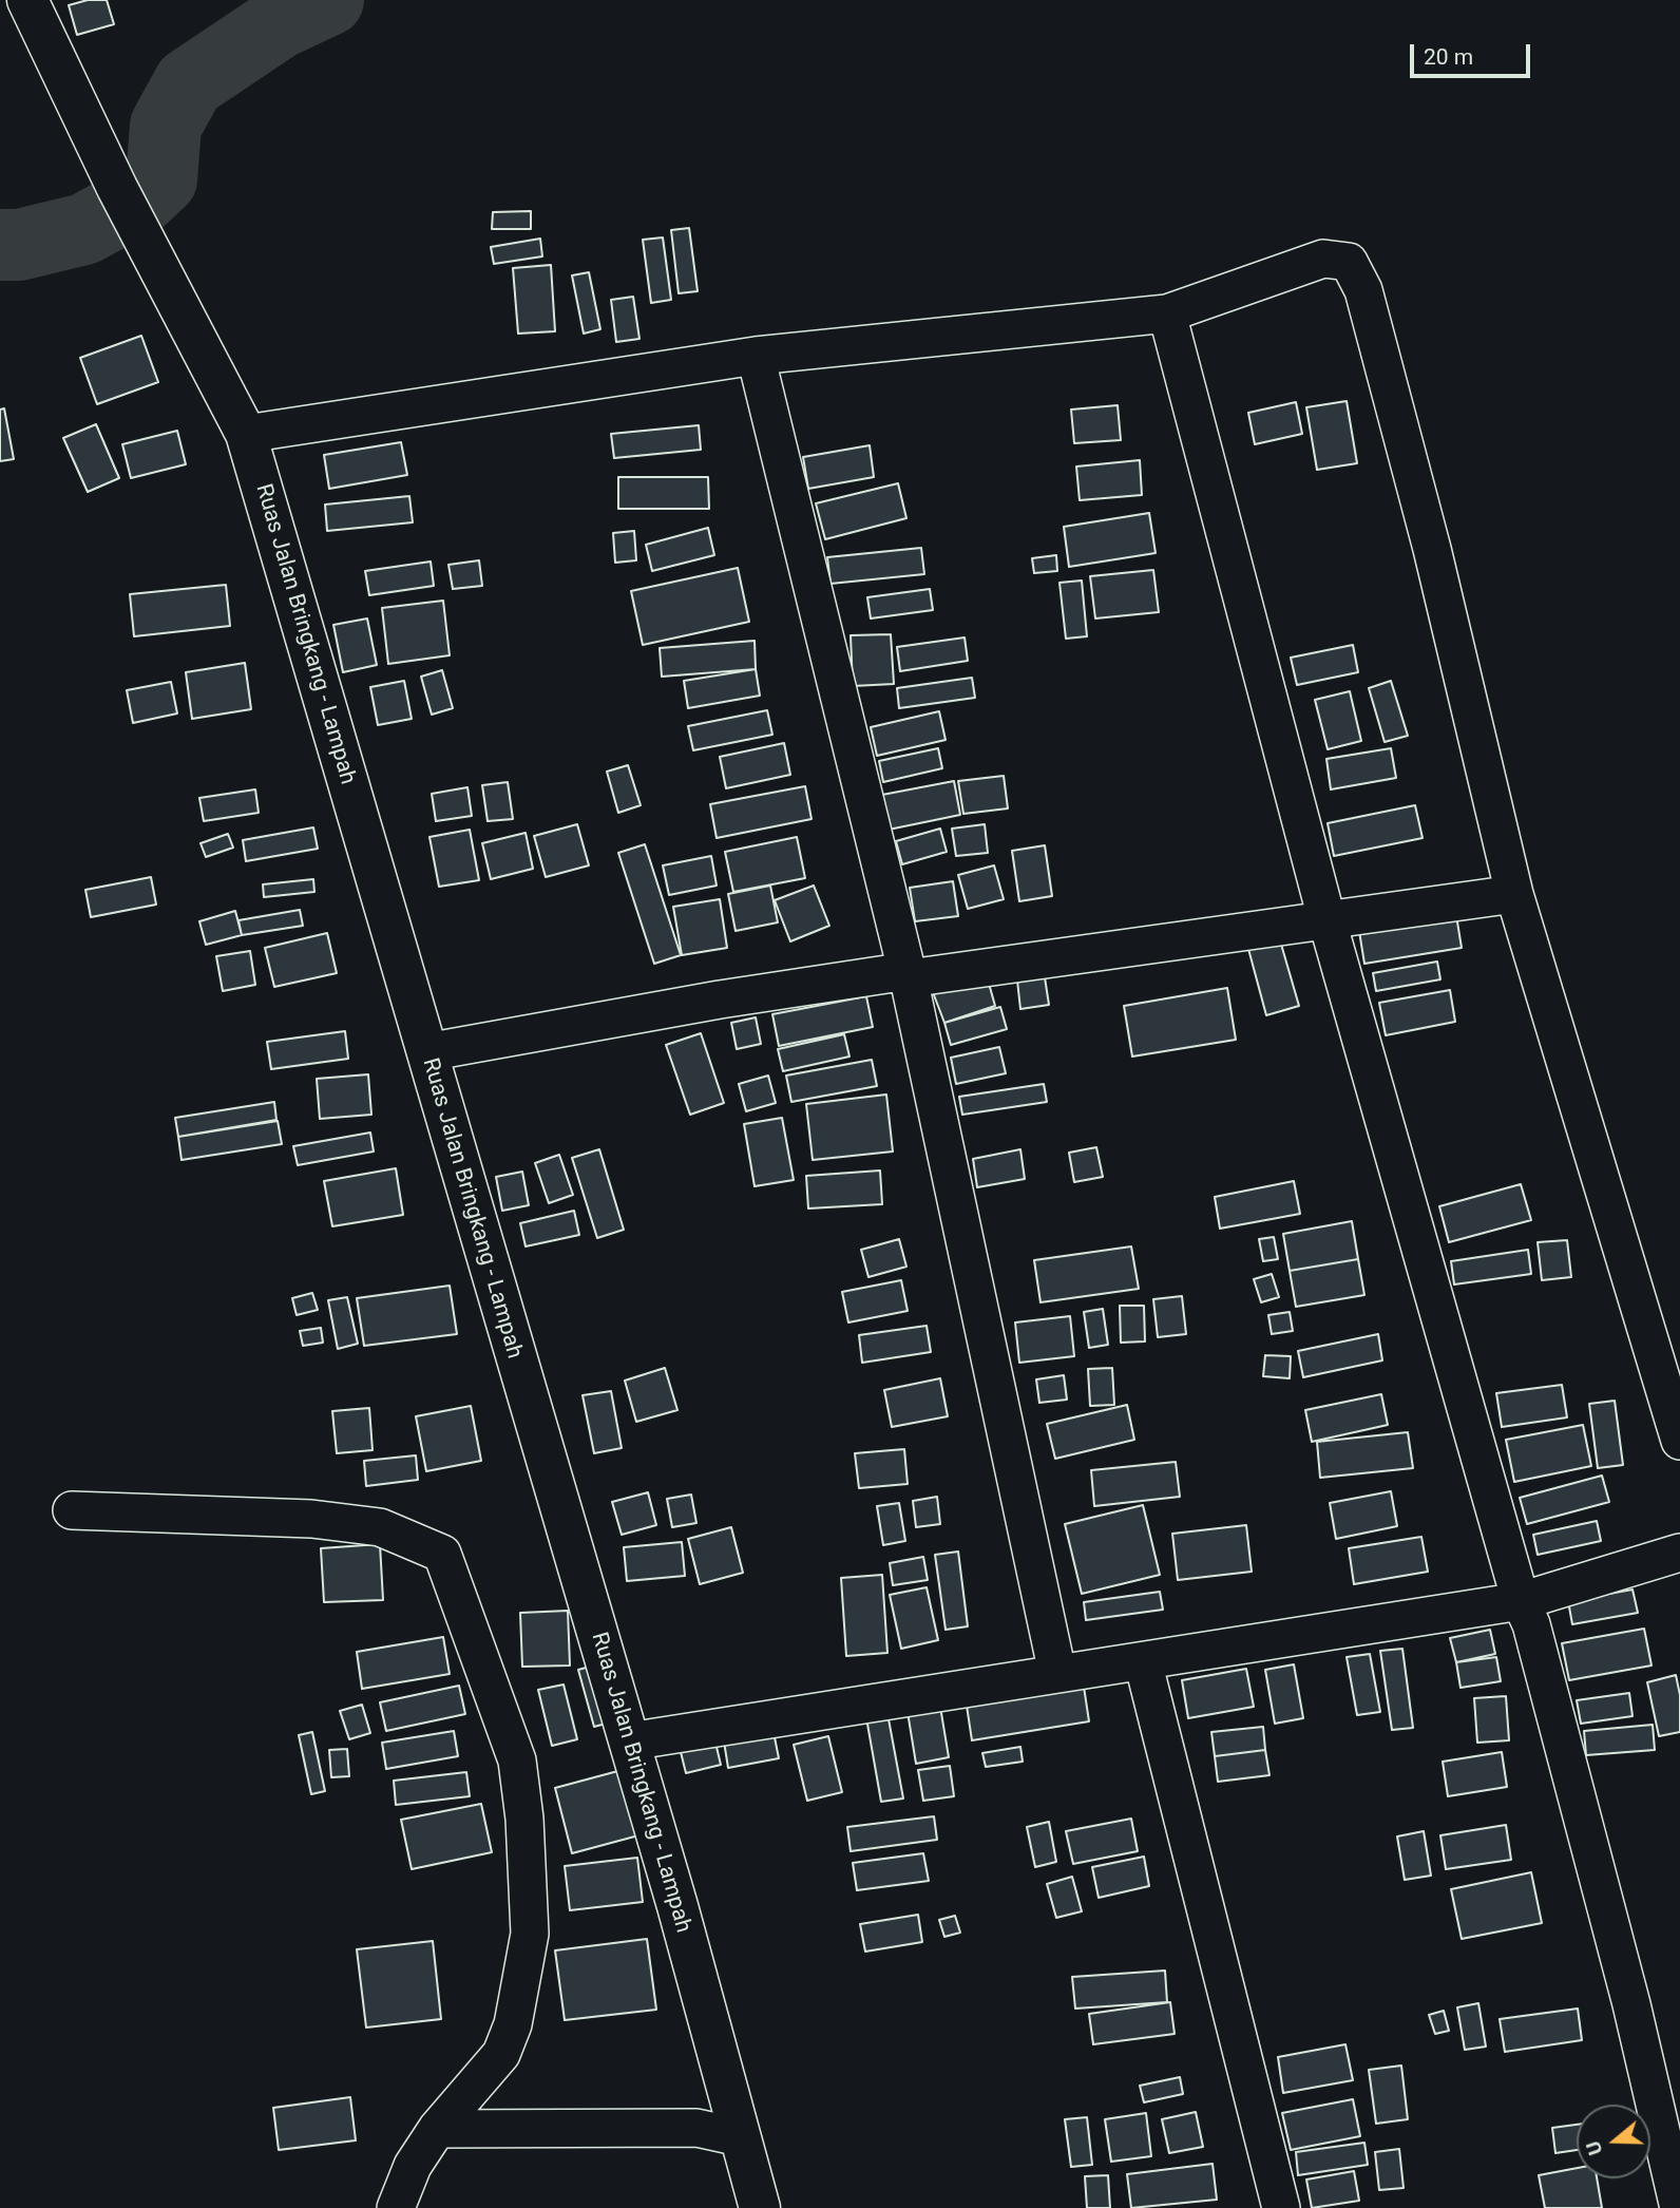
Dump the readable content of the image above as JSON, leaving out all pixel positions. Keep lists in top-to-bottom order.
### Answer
{
  "streets": {
    "main road": ["Ruas Jalan Bringkang - Lampah"]
  },
  "scale_bar": "20 m",
  "north": "left"
}
